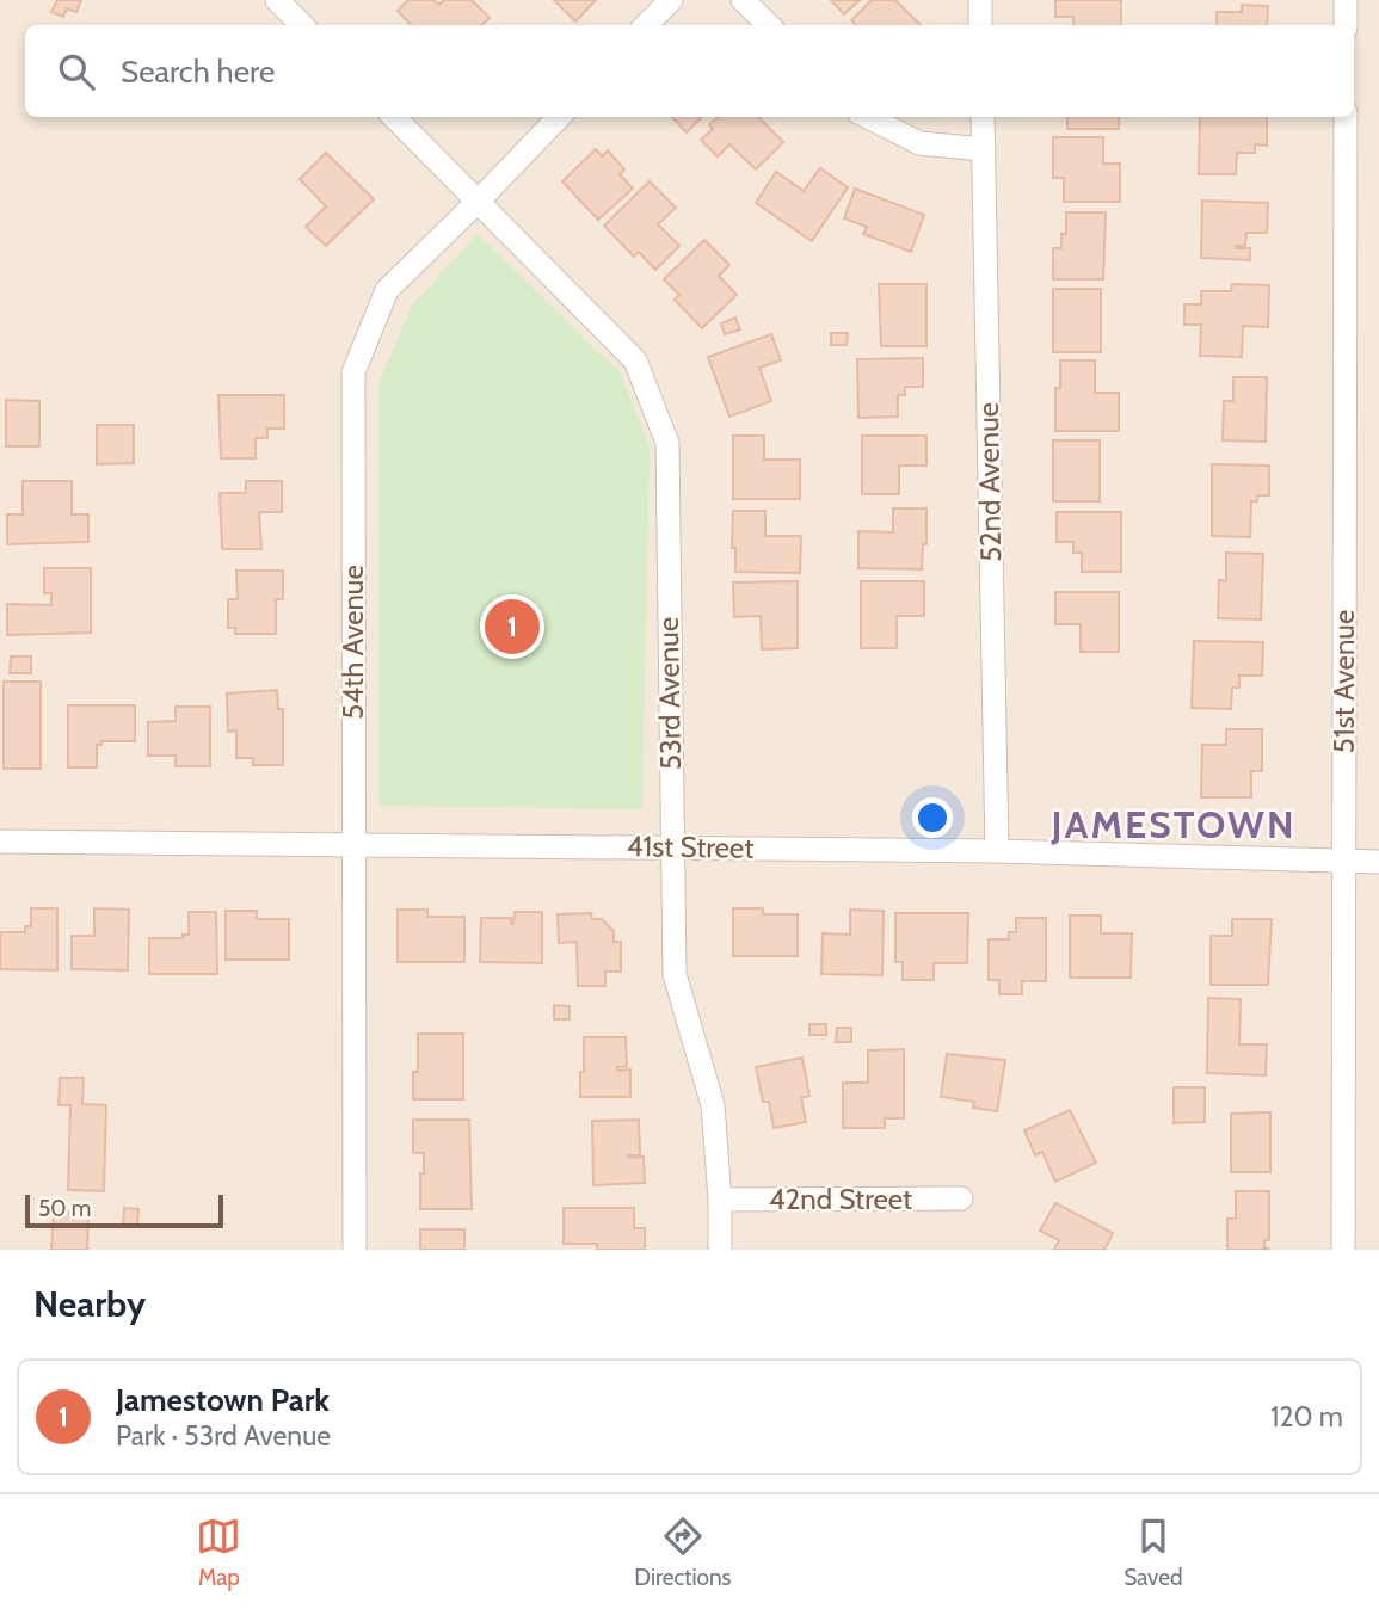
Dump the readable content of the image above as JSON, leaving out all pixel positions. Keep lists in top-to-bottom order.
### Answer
{
  "streets": {
    "street": [
      "52nd Avenue",
      "54th Avenue",
      "51st Avenue",
      "53rd Avenue",
      "41st Street",
      "42nd Street"
    ]
  },
  "crossings": [
    ["52nd Avenue", "41st Street"],
    ["54th Avenue", "53rd Avenue"],
    ["54th Avenue", "41st Street"],
    ["51st Avenue", "41st Street"],
    ["53rd Avenue", "41st Street"],
    ["53rd Avenue", "42nd Street"]
  ],
  "districts": ["JAMESTOWN"],
  "scale_bar": "50 m",
  "page": {
    "search": "Search here",
    "pins": "1",
    "scale": "50 m",
    "heading": "Nearby",
    "list": [
      {
        "mark": "1",
        "name": "Jamestown Park",
        "note": "Park · 53rd Avenue",
        "value": "120 m"
      }
    ],
    "nav": ["Map", "Directions", "Saved"]
  }
}
